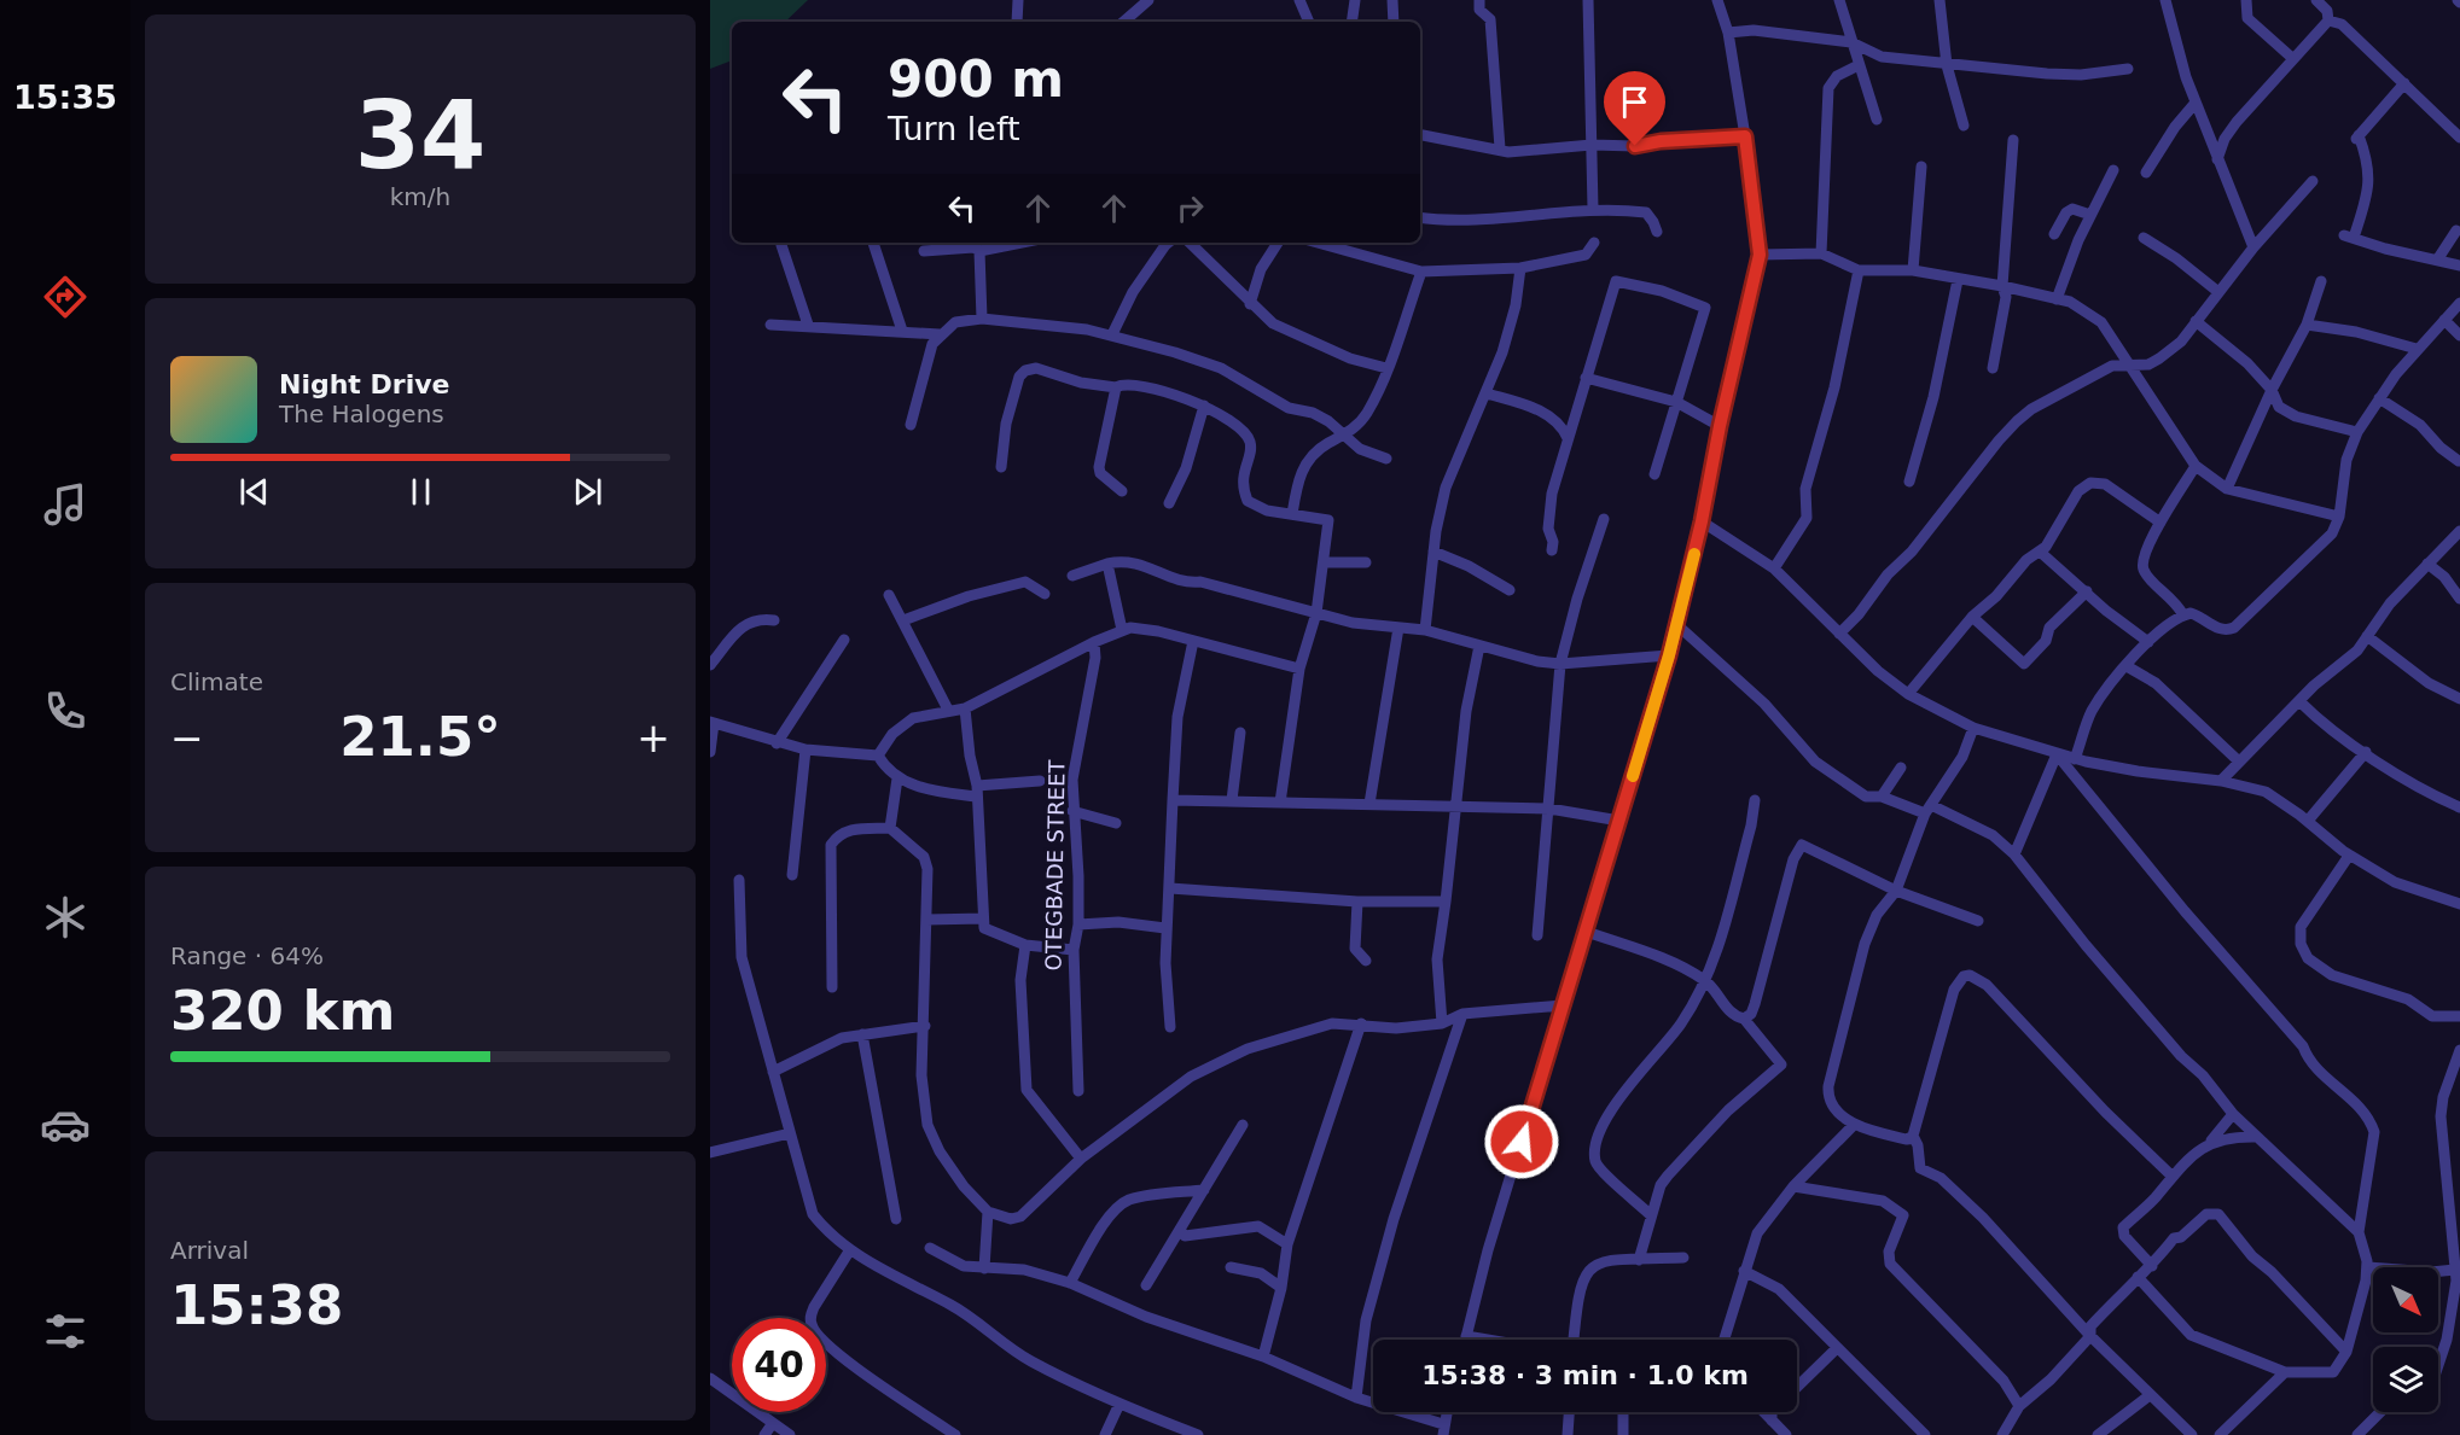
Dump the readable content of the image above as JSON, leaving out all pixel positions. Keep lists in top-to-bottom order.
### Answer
{
  "streets": {
    "street": ["OTEGBADE STREET"]
  },
  "north": "bottom right",
  "page": {
    "tabs": "15:35",
    "tile": [
      ["34", "km/h"],
      "Climate",
      ["Range · 64%", "320 km"],
      ["Arrival", "15:38"]
    ],
    "turn": ["900 m", "Turn left"],
    "song": ["Night Drive", "The Halogens"],
    "heat": ["−", "21.5°", "+"],
    "limit": "40",
    "trip": "15:38 · 3 min · 1.0 km"
  }
}
